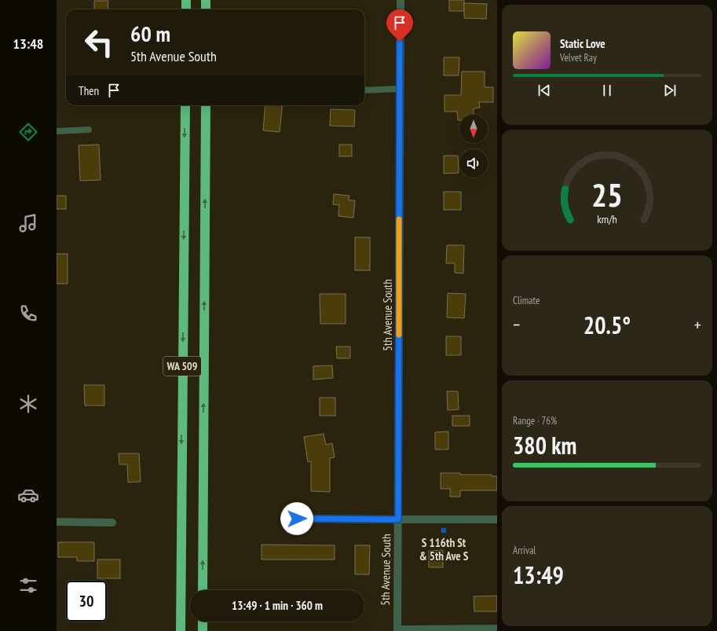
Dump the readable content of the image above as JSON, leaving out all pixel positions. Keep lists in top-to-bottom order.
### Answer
{
  "streets": {
    "highway": ["WA 509"],
    "street": ["5th Avenue South"]
  },
  "places": {
    "transit": ["S 116th St & 5th Ave S"]
  },
  "north": "bottom",
  "page": {
    "tabs": "13:48",
    "turn": ["60 m", "5th Avenue South"],
    "song": ["Static Love", "Velvet Ray"],
    "then": "Then",
    "tile": [
      "Climate",
      ["Range · 76%", "380 km"],
      ["Arrival", "13:49"]
    ],
    "heat": ["−", "20.5°", "+"],
    "limit": "30",
    "trip": "13:49 · 1 min · 360 m",
    "gauge": ["25", "km/h"]
  }
}
